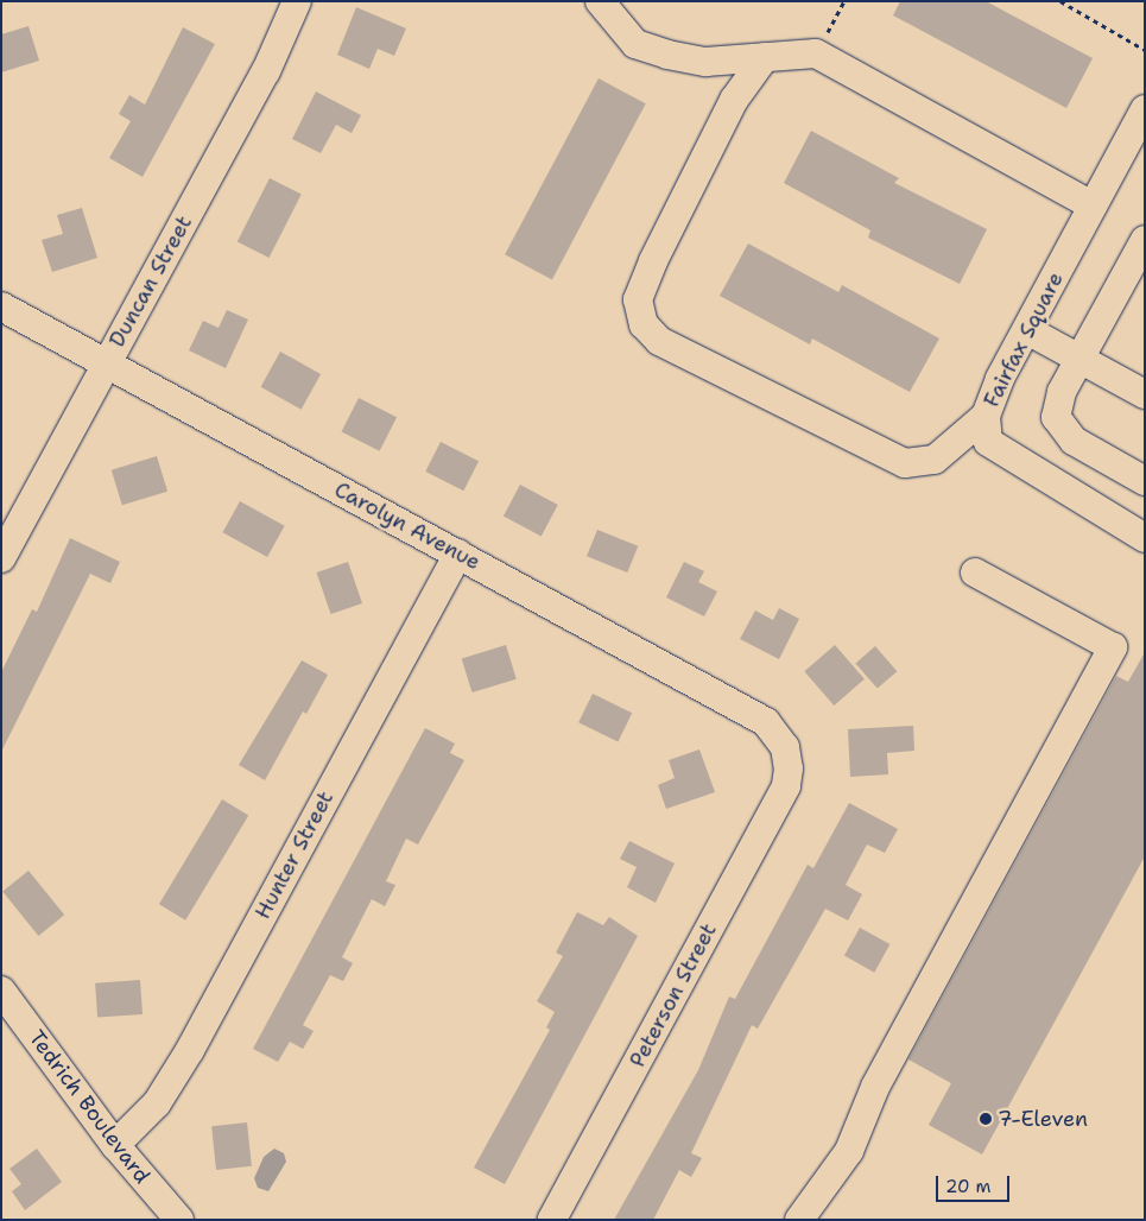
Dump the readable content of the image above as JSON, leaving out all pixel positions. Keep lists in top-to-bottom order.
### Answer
{
  "streets": {
    "street": [
      "Duncan Street",
      "Fairfax Square",
      "Carolyn Avenue",
      "Hunter Street",
      "Peterson Street",
      "Tedrich Boulevard"
    ]
  },
  "crossings": [
    ["Duncan Street", "Carolyn Avenue"],
    ["Carolyn Avenue", "Hunter Street"],
    ["Carolyn Avenue", "Peterson Street"],
    ["Hunter Street", "Tedrich Boulevard"]
  ],
  "places": ["7-Eleven"],
  "scale_bar": "20 m"
}
